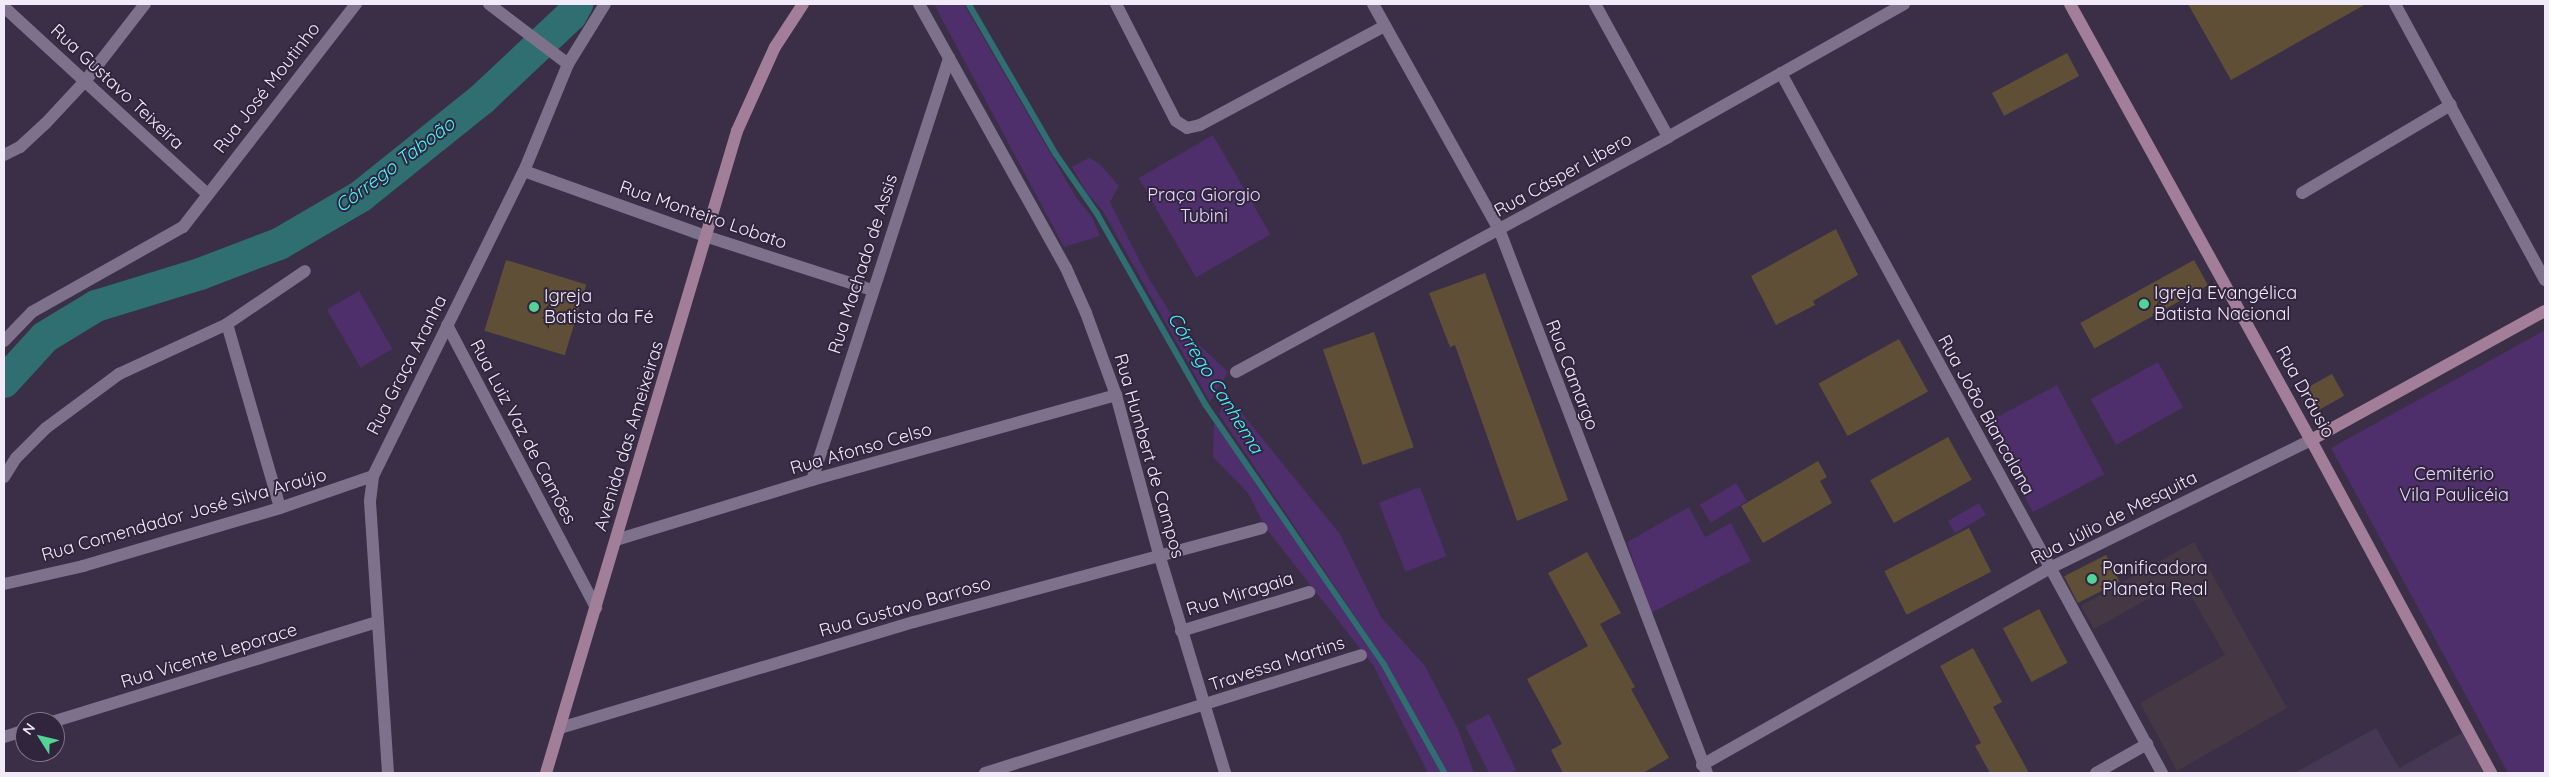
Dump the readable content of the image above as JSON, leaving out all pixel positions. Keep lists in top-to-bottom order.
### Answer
{
  "streets": {
    "street": [
      "Rua Gustavo Teixeira",
      "Rua José Moutinho",
      "Rua Cásper Libero",
      "Rua Monteiro Lobato",
      "Rua Machado de Assis",
      "Rua Graça Aranha",
      "Rua Camargo",
      "Rua Dráusio",
      "Rua João Biancalana",
      "Rua Luiz Vaz de Camões",
      "Avenida das Ameixeiras",
      "Rua Afonso Celso",
      "Rua Humbert de Campos",
      "Rua Comendador José Silva Araújo",
      "Rua Júlio de Mesquita",
      "Rua Miragaia",
      "Rua Gustavo Barroso",
      "Rua Vicente Leporace",
      "Travessa Martins"
    ]
  },
  "crossings": [
    ["Rua Gustavo Teixeira", "Rua José Moutinho"],
    ["Rua Cásper Libero", "Rua Camargo"],
    ["Rua Cásper Libero", "Rua João Biancalana"],
    ["Rua Monteiro Lobato", "Rua Machado de Assis"],
    ["Rua Monteiro Lobato", "Rua Graça Aranha"],
    ["Rua Monteiro Lobato", "Avenida das Ameixeiras"],
    ["Rua Machado de Assis", "Rua Afonso Celso"],
    ["Rua Machado de Assis", "Rua Humbert de Campos"],
    ["Rua Graça Aranha", "Rua Luiz Vaz de Camões"],
    ["Rua Graça Aranha", "Rua Comendador José Silva Araújo"],
    ["Rua Graça Aranha", "Rua Vicente Leporace"],
    ["Rua Camargo", "Rua Júlio de Mesquita"],
    ["Rua Dráusio", "Rua Júlio de Mesquita"],
    ["Rua João Biancalana", "Rua Júlio de Mesquita"],
    ["Rua Luiz Vaz de Camões", "Avenida das Ameixeiras"],
    ["Avenida das Ameixeiras", "Rua Afonso Celso"],
    ["Avenida das Ameixeiras", "Rua Gustavo Barroso"],
    ["Rua Afonso Celso", "Rua Humbert de Campos"],
    ["Rua Humbert de Campos", "Rua Miragaia"],
    ["Rua Humbert de Campos", "Rua Gustavo Barroso"],
    ["Rua Humbert de Campos", "Travessa Martins"]
  ],
  "water": ["Córrego Taboão", "Córrego Canhema"],
  "parks": ["Praça Giorgio Tubini", "Cemitério Vila Paulicéia"],
  "places": ["Igreja Evangélica Batista Nacional", "Igreja Batista da Fé", "Panificadora Planeta Real"],
  "north": "top left"
}
